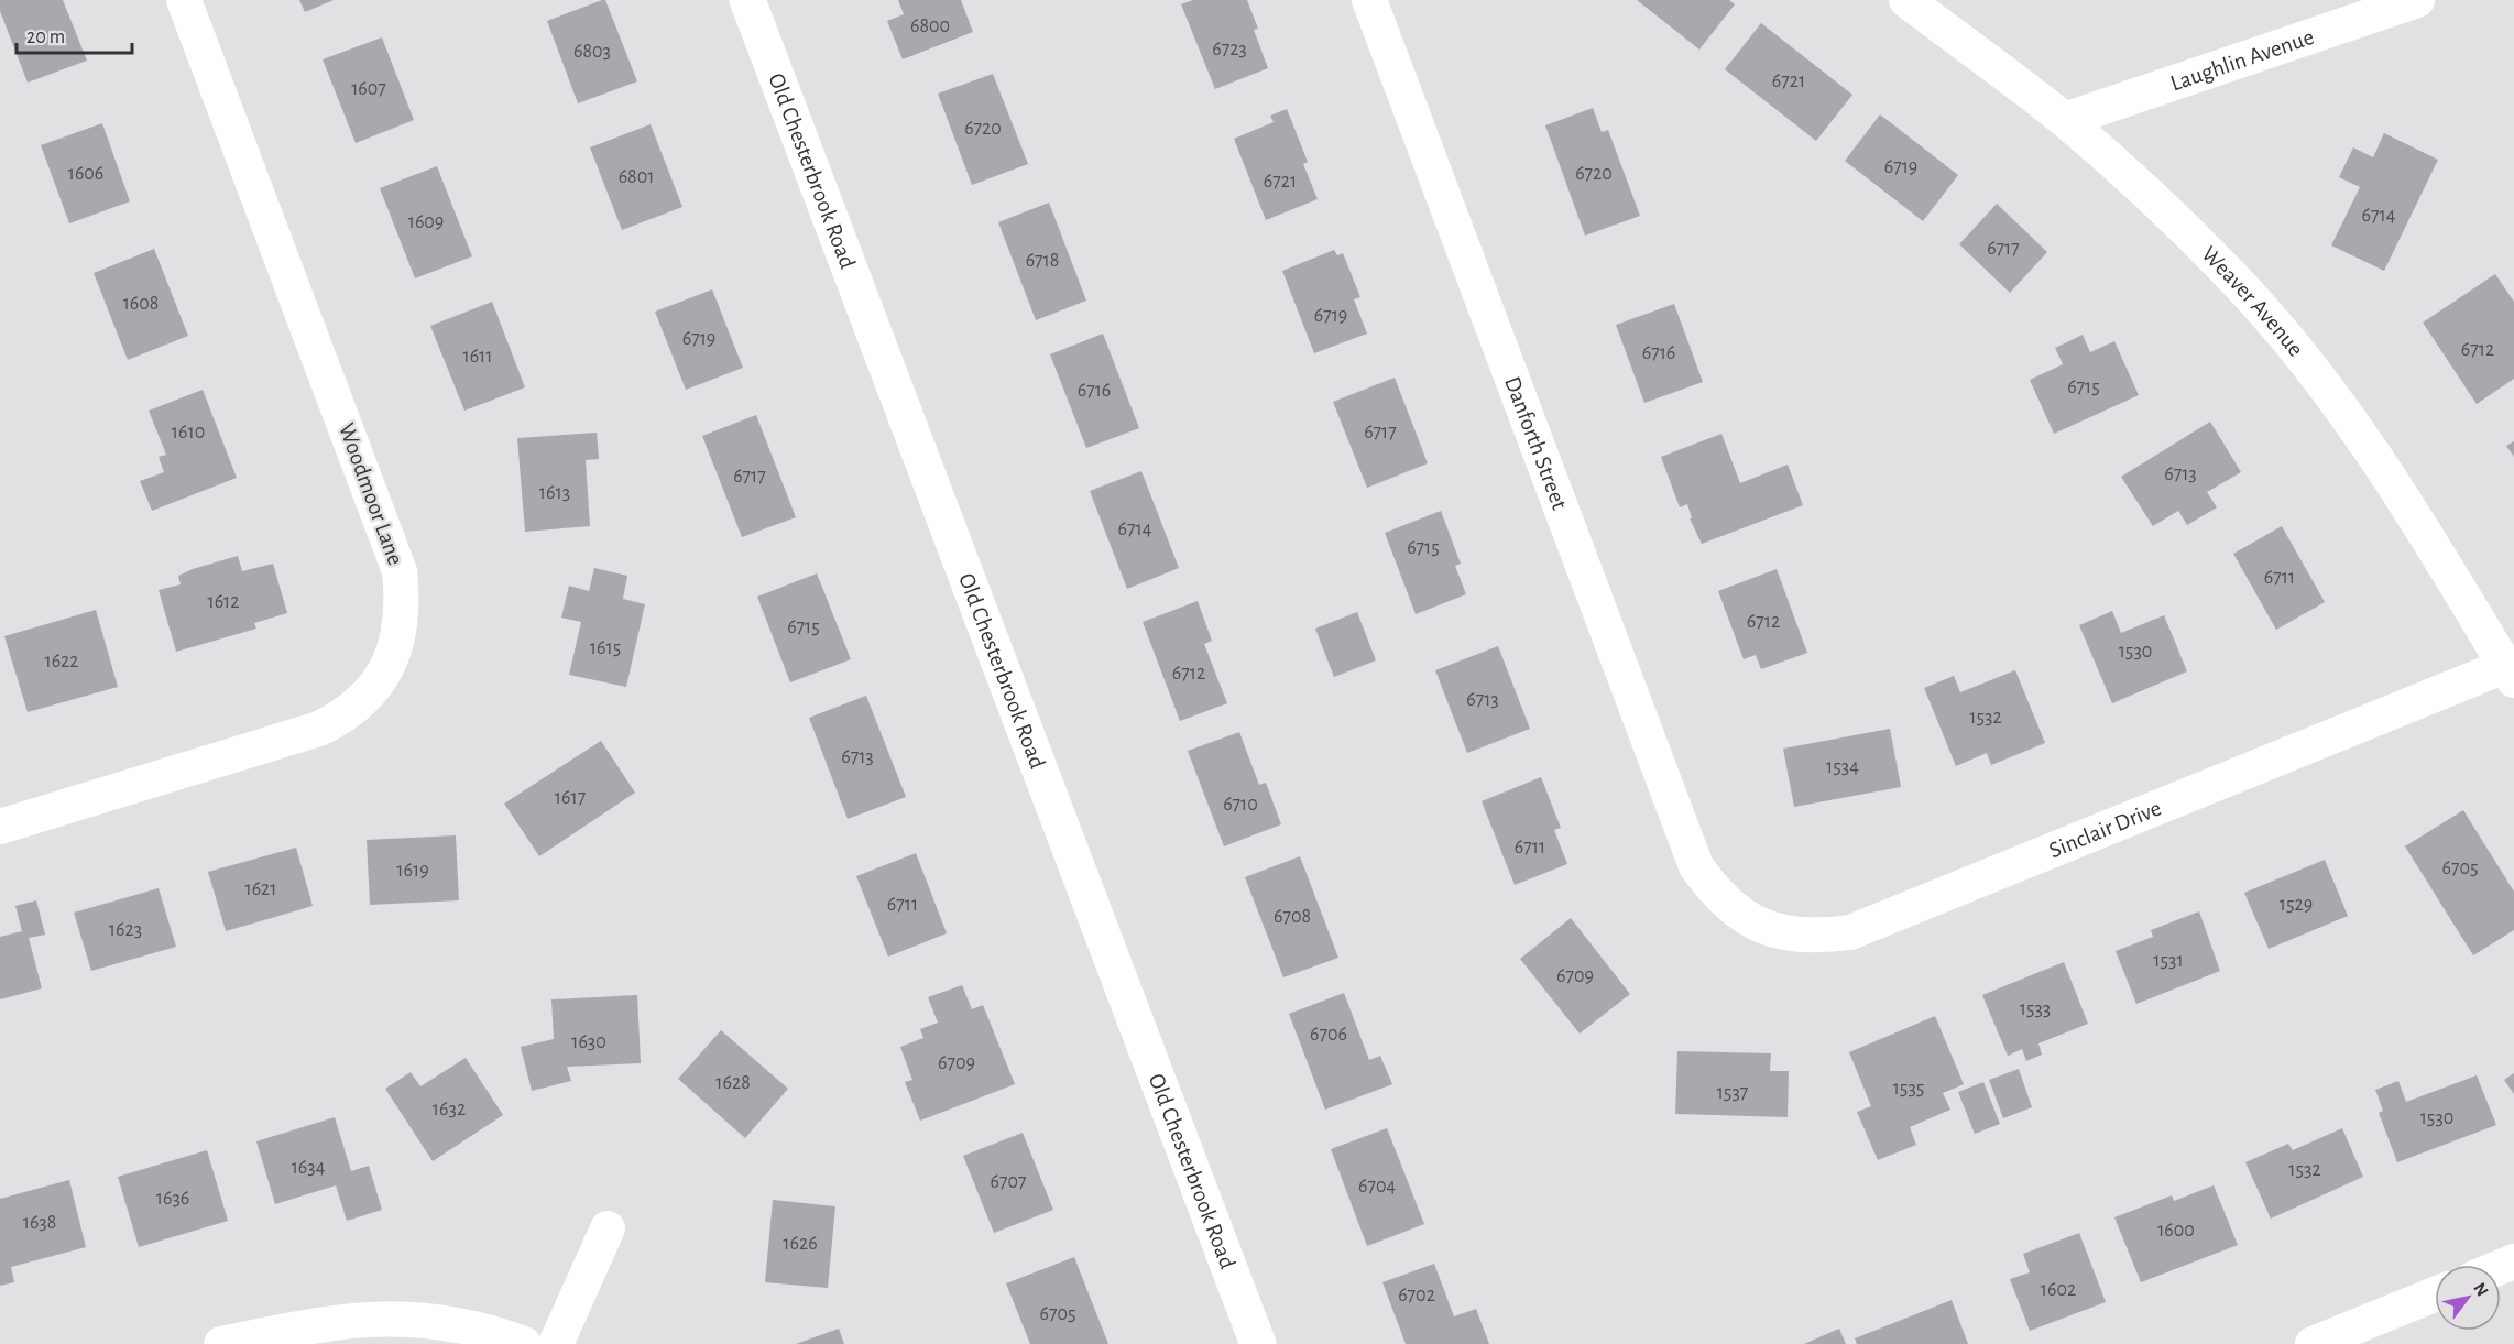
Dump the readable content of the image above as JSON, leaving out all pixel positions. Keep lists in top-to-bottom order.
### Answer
{
  "streets": {
    "street": [
      "Laughlin Avenue",
      "Old Chesterbrook Road",
      "Weaver Avenue",
      "Danforth Street",
      "Woodmoor Lane",
      "Sinclair Drive"
    ]
  },
  "crossings": [
    ["Laughlin Avenue", "Weaver Avenue"],
    ["Weaver Avenue", "Sinclair Drive"],
    ["Danforth Street", "Sinclair Drive"]
  ],
  "house_numbers": [
    "6800",
    "6723",
    "6803",
    "6721",
    "1607",
    "6720",
    "6719",
    "1606",
    "6720",
    "6801",
    "6721",
    "6714",
    "1609",
    "6717",
    "6718",
    "1608",
    "6719",
    "6719",
    "6712",
    "6716",
    "1611",
    "6715",
    "6716",
    "1610",
    "6717",
    "6713",
    "6717",
    "1613",
    "6714",
    "6715",
    "6711",
    "1612",
    "6712",
    "6715",
    "1615",
    "1530",
    "1622",
    "6712",
    "6713",
    "1532",
    "6713",
    "1534",
    "1617",
    "6710",
    "6711",
    "6705",
    "1619",
    "1621",
    "6711",
    "1529",
    "6708",
    "1623",
    "1531",
    "6709",
    "1533",
    "6706",
    "1630",
    "6709",
    "1628",
    "1535",
    "1537",
    "1632",
    "1530",
    "1634",
    "1532",
    "6707",
    "6704",
    "1636",
    "1638",
    "1600",
    "1626",
    "1602",
    "6702",
    "6705"
  ],
  "scale_bar": "20 m",
  "north": "top right"
}
